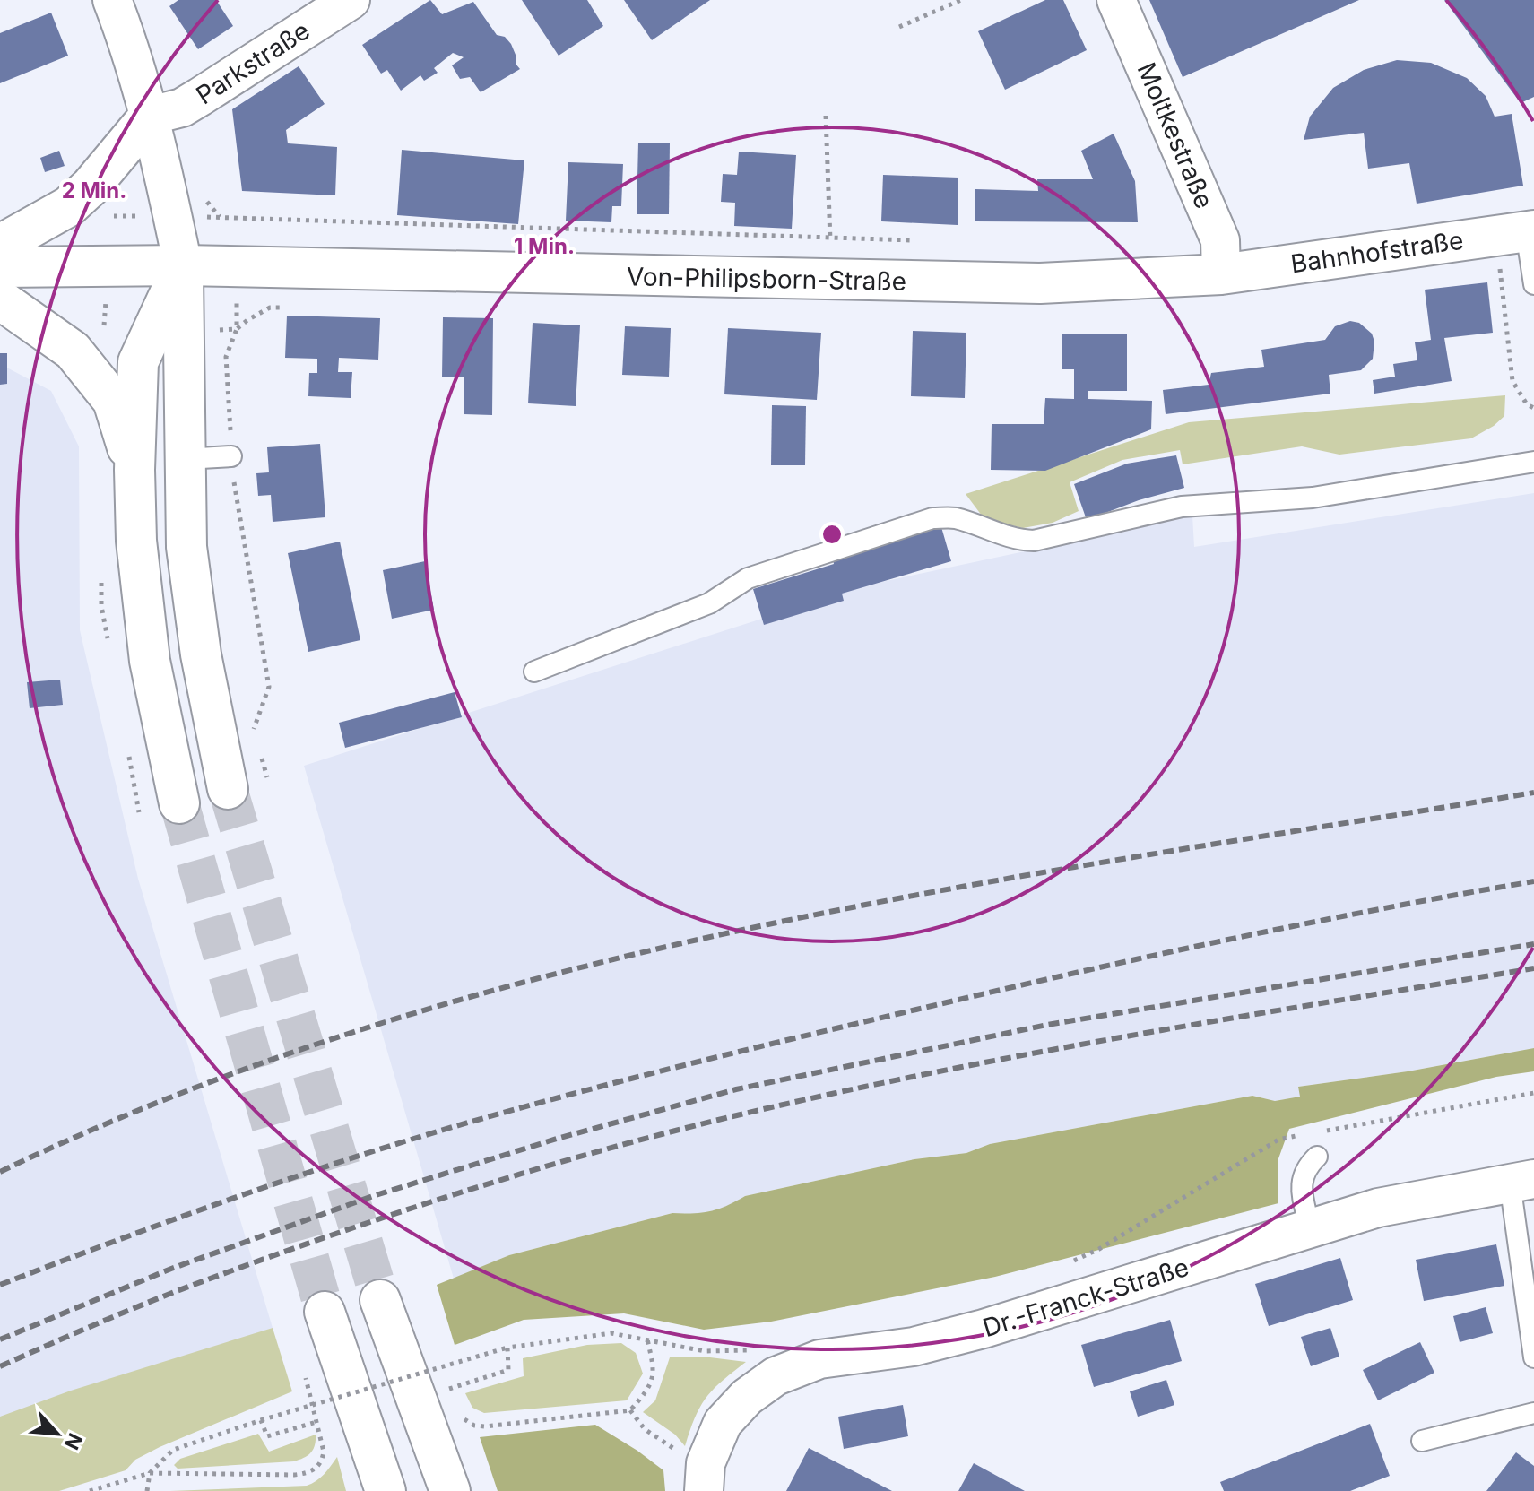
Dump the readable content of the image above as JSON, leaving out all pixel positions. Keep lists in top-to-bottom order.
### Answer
{
  "streets": {
    "main road": ["Bahnhofstraße", "Von-Philipsborn-Straße"],
    "street": ["Parkstraße", "Moltkestraße", "Dr.-Franck-Straße"]
  },
  "crossings": [
    ["Moltkestraße", "Bahnhofstraße"],
    ["Moltkestraße", "Von-Philipsborn-Straße"],
    ["Bahnhofstraße", "Von-Philipsborn-Straße"]
  ],
  "north": "bottom right",
  "rings": ["2 Min.", "1 Min."]
}
